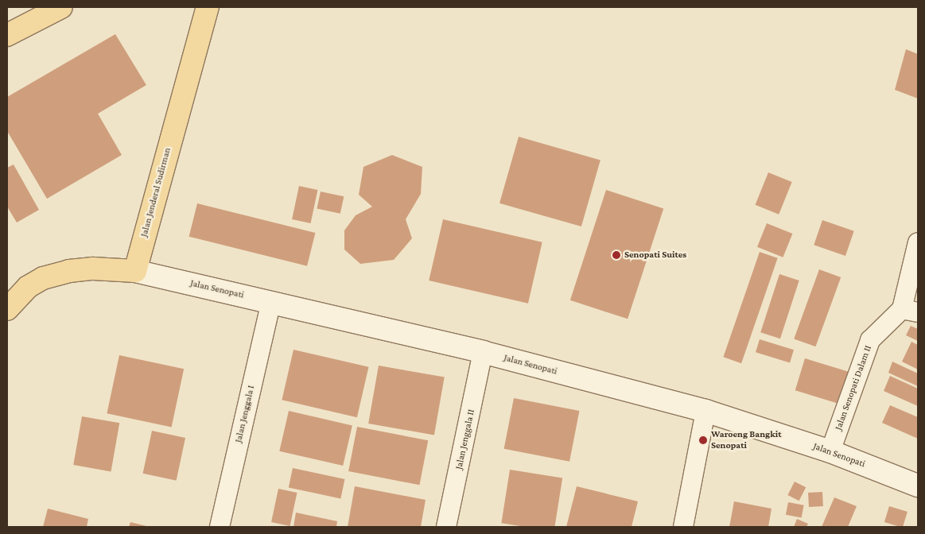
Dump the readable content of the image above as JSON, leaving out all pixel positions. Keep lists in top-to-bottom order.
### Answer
{
  "streets": {
    "main road": ["Jalan Jenderal Sudirman", "Jalan Senopati"],
    "street": ["Jalan Senopati Dalam II", "Jalan Jenggala I", "Jalan Jenggala II"]
  },
  "crossings": [
    ["Jalan Jenderal Sudirman", "Jalan Senopati"],
    ["Jalan Senopati", "Jalan Senopati Dalam II"],
    ["Jalan Senopati", "Jalan Jenggala I"],
    ["Jalan Senopati", "Jalan Jenggala II"]
  ],
  "places": ["Senopati Suites", "Waroeng Bangkit Senopati"]
}
